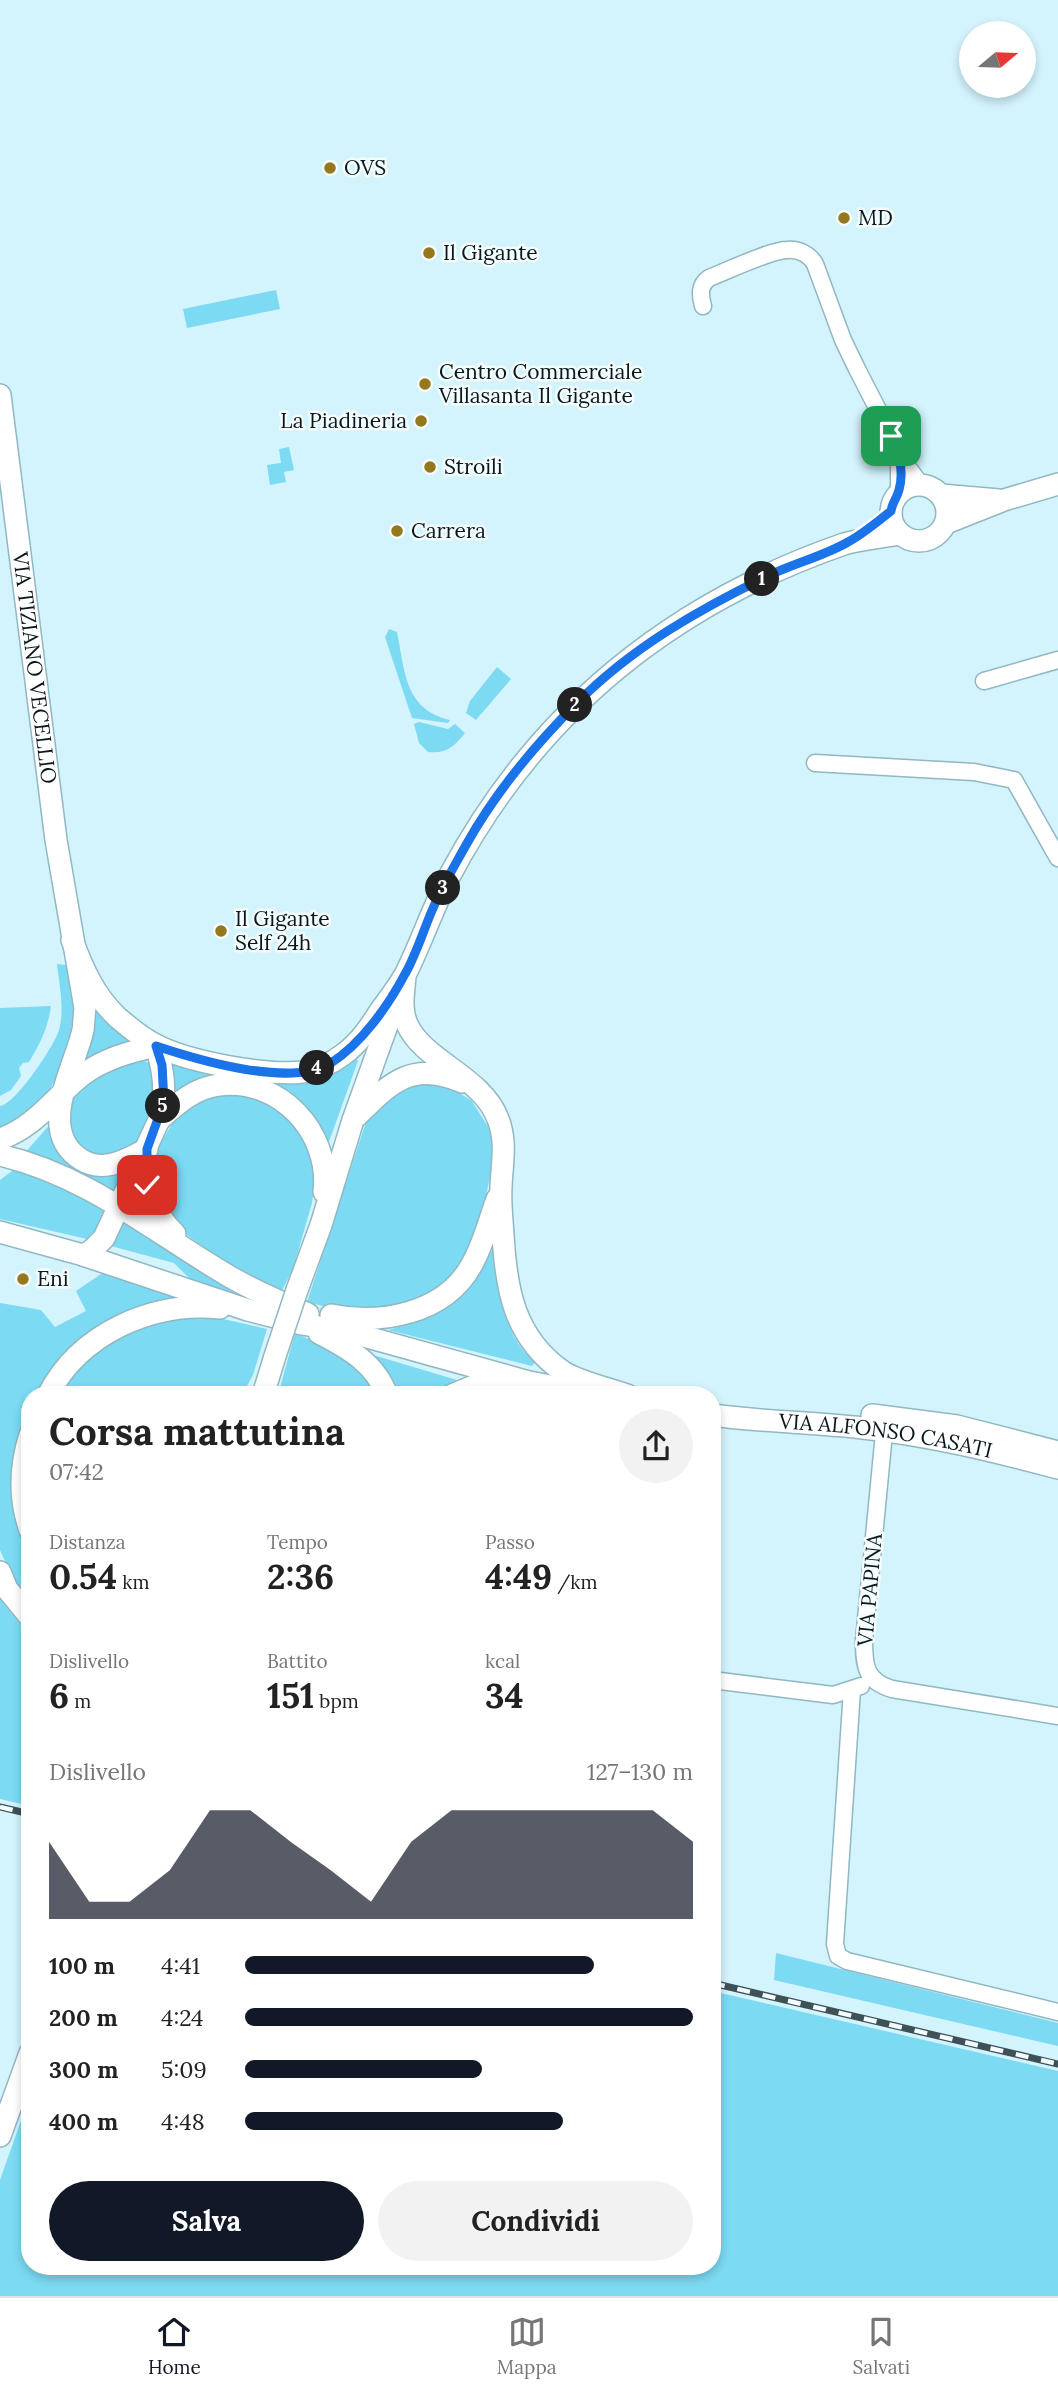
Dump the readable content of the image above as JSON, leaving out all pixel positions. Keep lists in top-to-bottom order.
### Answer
{
  "streets": {
    "main road": ["VIA TIZIANO VECELLIO", "VIA ALFONSO CASATI"],
    "street": ["VIA PAPINA"]
  },
  "crossings": [
    ["VIA ALFONSO CASATI", "VIA PAPINA"]
  ],
  "places": [
    "OVS",
    "MD",
    "Il Gigante",
    "Centro Commerciale Villasanta Il Gigante",
    "La Piadineria",
    "Stroili",
    "Carrera",
    "Il Gigante Self 24h",
    "Eni"
  ],
  "north": "right",
  "page": {
    "pins": [
      "1",
      "2",
      "3",
      "4",
      "5"
    ],
    "heading": ["Corsa mattutina", "07:42"],
    "stats": [
      ["Distanza", "0.54 km"],
      ["Tempo", "2:36"],
      ["Passo", "4:49 /km"],
      ["Dislivello", "6 m"],
      ["Battito", "151 bpm"],
      ["kcal", "34"]
    ],
    "chart": ["Dislivello", "127–130 m"],
    "list": [
      {
        "name": "100 m",
        "note": "4:41"
      },
      {
        "name": "200 m",
        "note": "4:24"
      },
      {
        "name": "300 m",
        "note": "5:09"
      },
      {
        "name": "400 m",
        "note": "4:48"
      }
    ],
    "buttons": ["Salva", "Condividi"],
    "tabs": ["Home", "Mappa", "Salvati"]
  }
}
